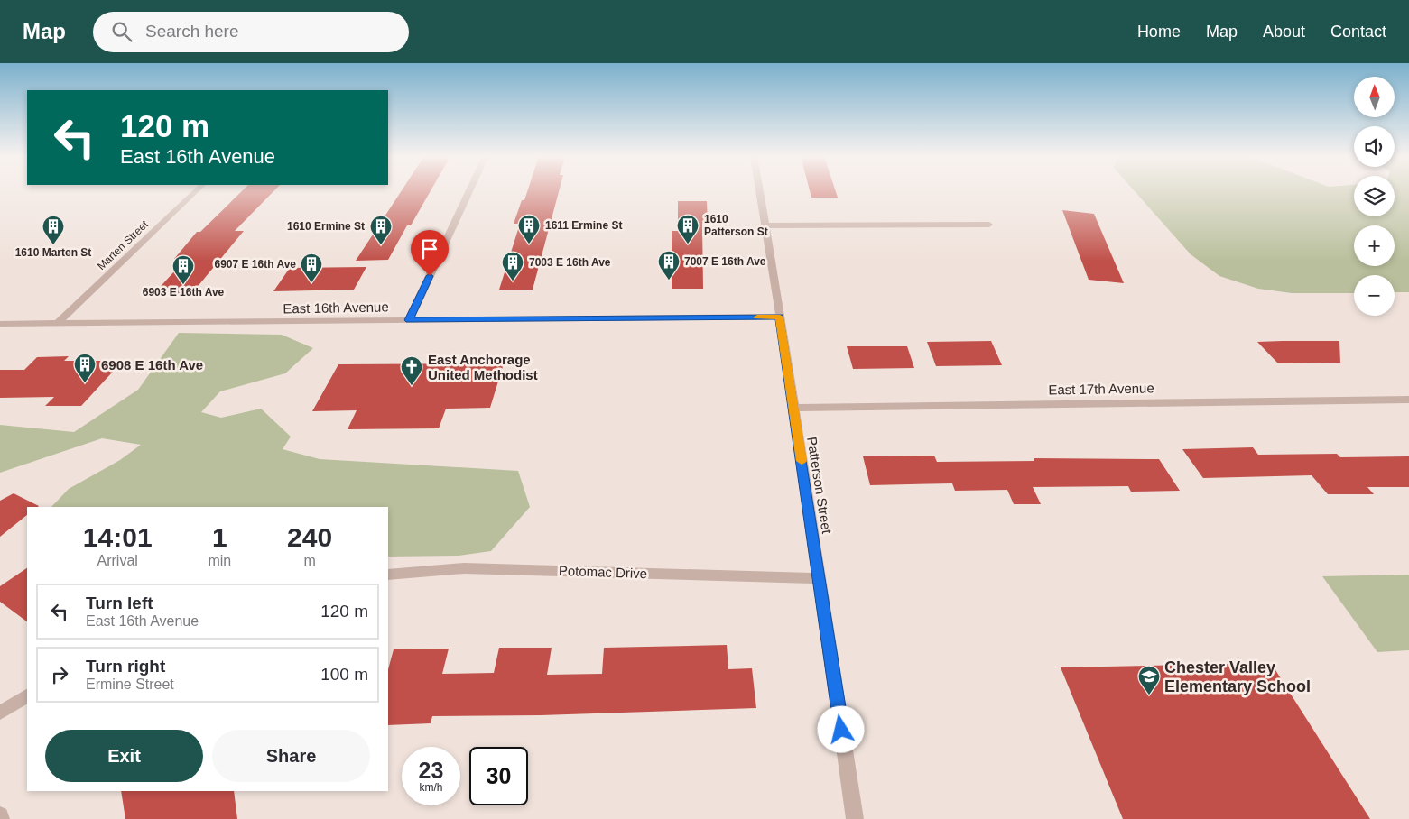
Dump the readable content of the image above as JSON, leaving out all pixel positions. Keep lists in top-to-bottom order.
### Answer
{
  "streets": {
    "street": [
      "Marten Street",
      "East 16th Avenue",
      "East 17th Avenue",
      "Patterson Street",
      "Potomac Drive"
    ]
  },
  "crossings": [
    ["Marten Street", "East 16th Avenue"],
    ["East 16th Avenue", "Patterson Street"],
    ["East 17th Avenue", "Patterson Street"],
    ["Patterson Street", "Potomac Drive"]
  ],
  "places": {
    "building": [
      "1611 Ermine St",
      "1610 Patterson St",
      "1610 Marten St",
      "1610 Ermine St",
      "7007 E 16th Ave",
      "7003 E 16th Ave",
      "6907 E 16th Ave",
      "6903 E 16th Ave",
      "6908 E 16th Ave"
    ],
    "church": ["East Anchorage United Methodist"],
    "school or university": ["Chester Valley Elementary School"]
  },
  "north": "top",
  "page": {
    "header": "Map",
    "search": "Search here",
    "nav": [
      "Home",
      "Map",
      "About",
      "Contact"
    ],
    "map_buttons": ["+", "−"],
    "turn": ["120 m", "East 16th Avenue"],
    "eta": [
      "14:01",
      "Arrival",
      "1",
      "min",
      "240",
      "m"
    ],
    "list": [
      {
        "name": "Turn left",
        "note": "East 16th Avenue",
        "value": "120 m"
      },
      {
        "name": "Turn right",
        "note": "Ermine Street",
        "value": "100 m"
      }
    ],
    "buttons": ["Exit", "Share"],
    "speed": "23 km/h",
    "limit": "30"
  }
}
